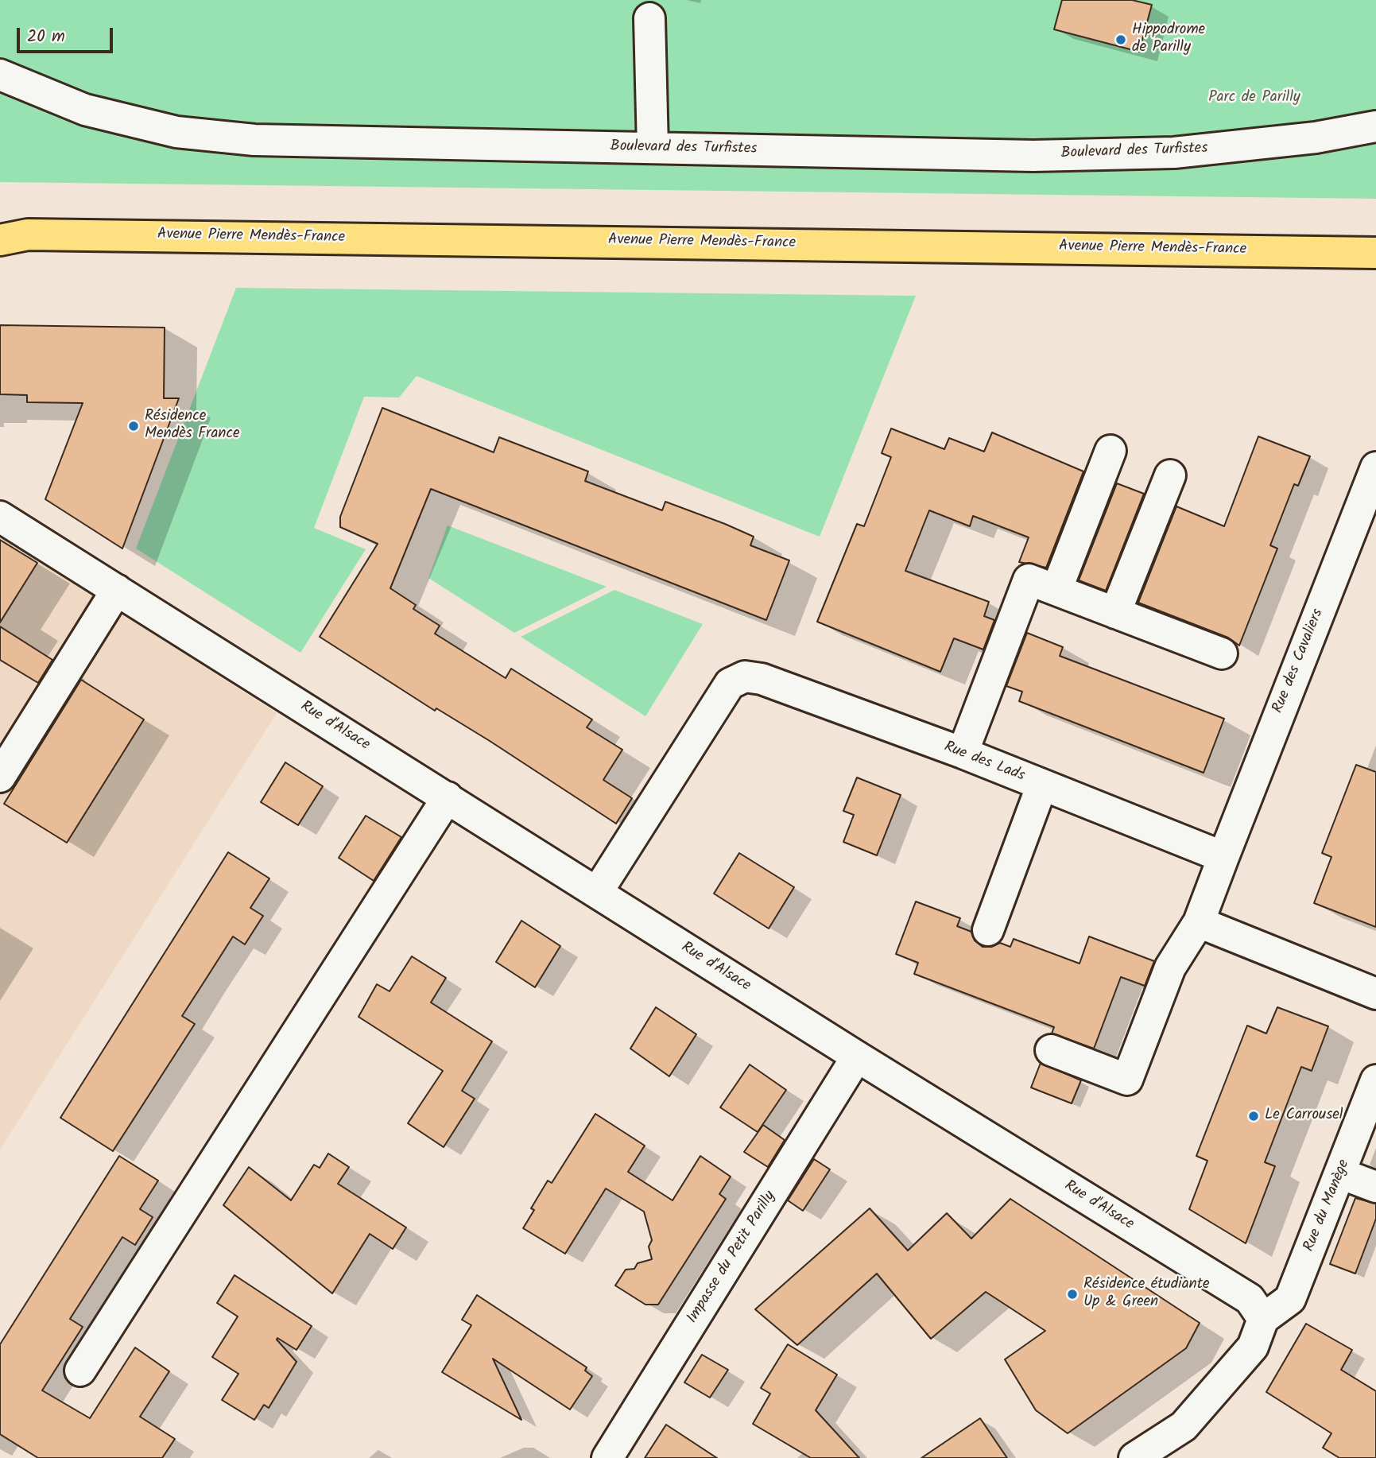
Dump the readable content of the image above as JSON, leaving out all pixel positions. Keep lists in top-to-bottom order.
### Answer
{
  "streets": {
    "main road": ["Avenue Pierre Mendès-France"],
    "street": [
      "Boulevard des Turfistes",
      "Rue des Cavaliers",
      "Rue d'Alsace",
      "Rue des Lads",
      "Rue du Manège",
      "Impasse du Petit Parilly"
    ]
  },
  "crossings": [
    ["Rue des Cavaliers", "Rue des Lads"],
    ["Rue d'Alsace", "Rue des Lads"],
    ["Rue d'Alsace", "Rue du Manège"],
    ["Rue d'Alsace", "Impasse du Petit Parilly"]
  ],
  "parks": ["Parc de Parilly"],
  "places": [
    "Hippodrome de Parilly",
    "Résidence Mendès France",
    "Le Carrousel",
    "Résidence étudiante Up & Green"
  ],
  "scale_bar": "20 m"
}
